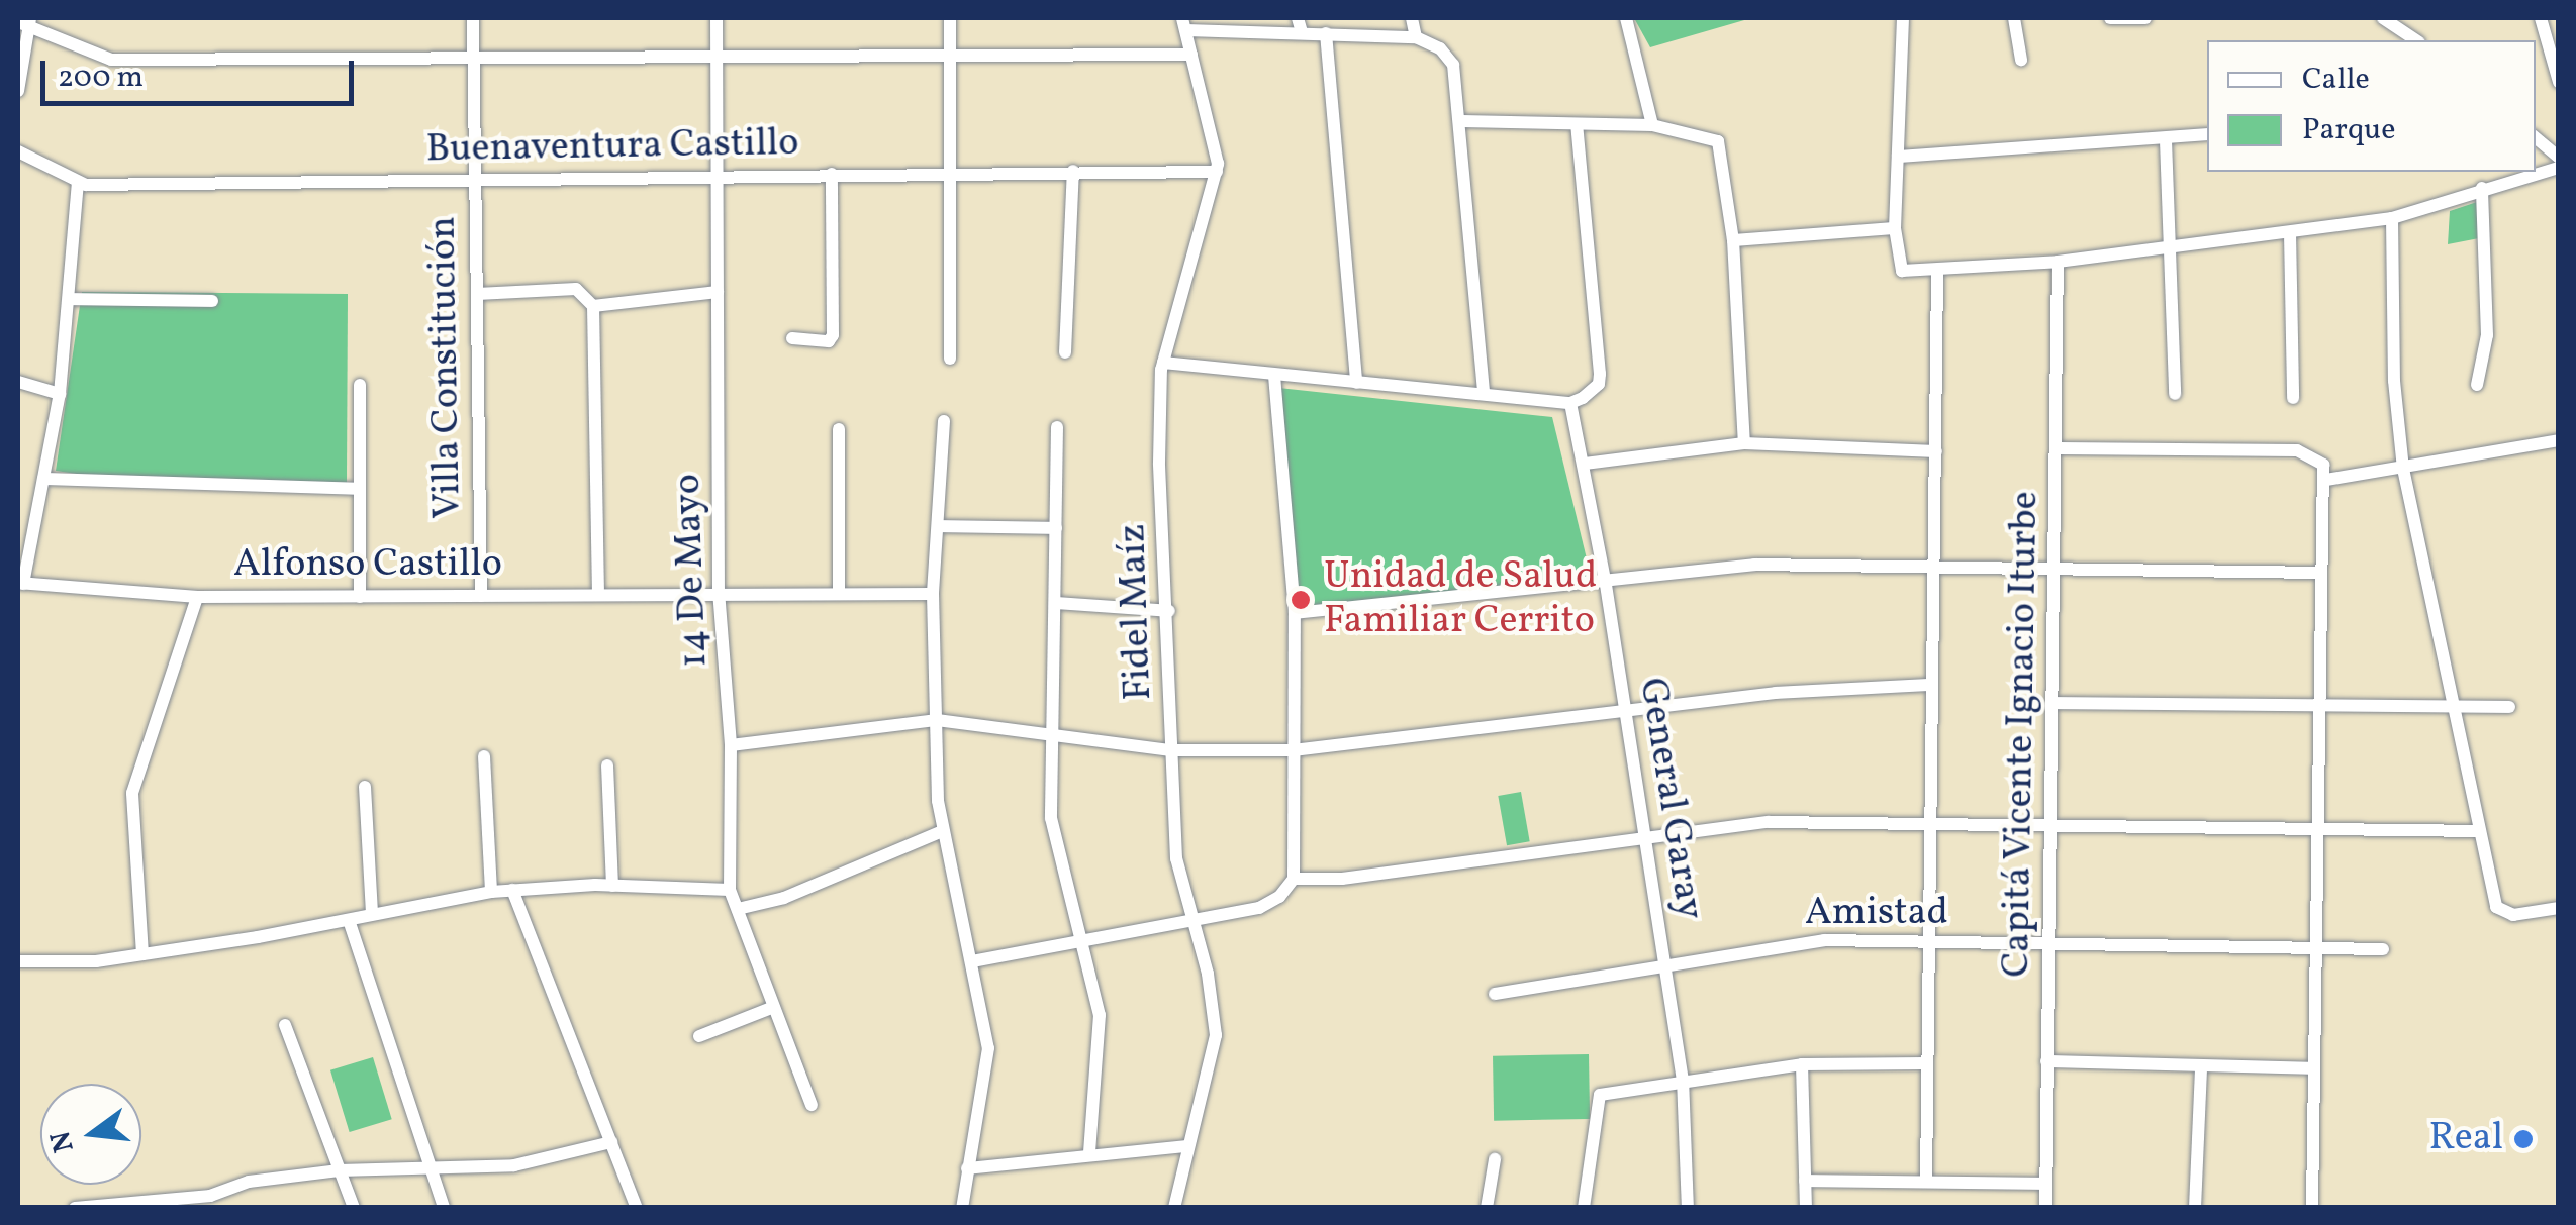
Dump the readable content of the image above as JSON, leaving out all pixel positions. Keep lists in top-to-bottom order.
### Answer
{
  "streets": {
    "street": [
      "Buenaventura Castillo",
      "Villa Constitución",
      "Alfonso Castillo",
      "14 De Mayo",
      "Fidel Maíz",
      "Capitá Vicente Ignacio Iturbe",
      "General Garay",
      "Amistad"
    ]
  },
  "crossings": [
    ["Buenaventura Castillo", "Villa Constitución"],
    ["Buenaventura Castillo", "14 De Mayo"],
    ["Buenaventura Castillo", "Fidel Maíz"],
    ["Villa Constitución", "Alfonso Castillo"],
    ["Alfonso Castillo", "14 De Mayo"],
    ["Capitá Vicente Ignacio Iturbe", "Amistad"],
    ["General Garay", "Amistad"]
  ],
  "places": ["Unidad de Salud Familiar Cerrito", "Real"],
  "legend": ["Calle", "Parque"],
  "scale_bar": "200 m",
  "north": "left"
}
